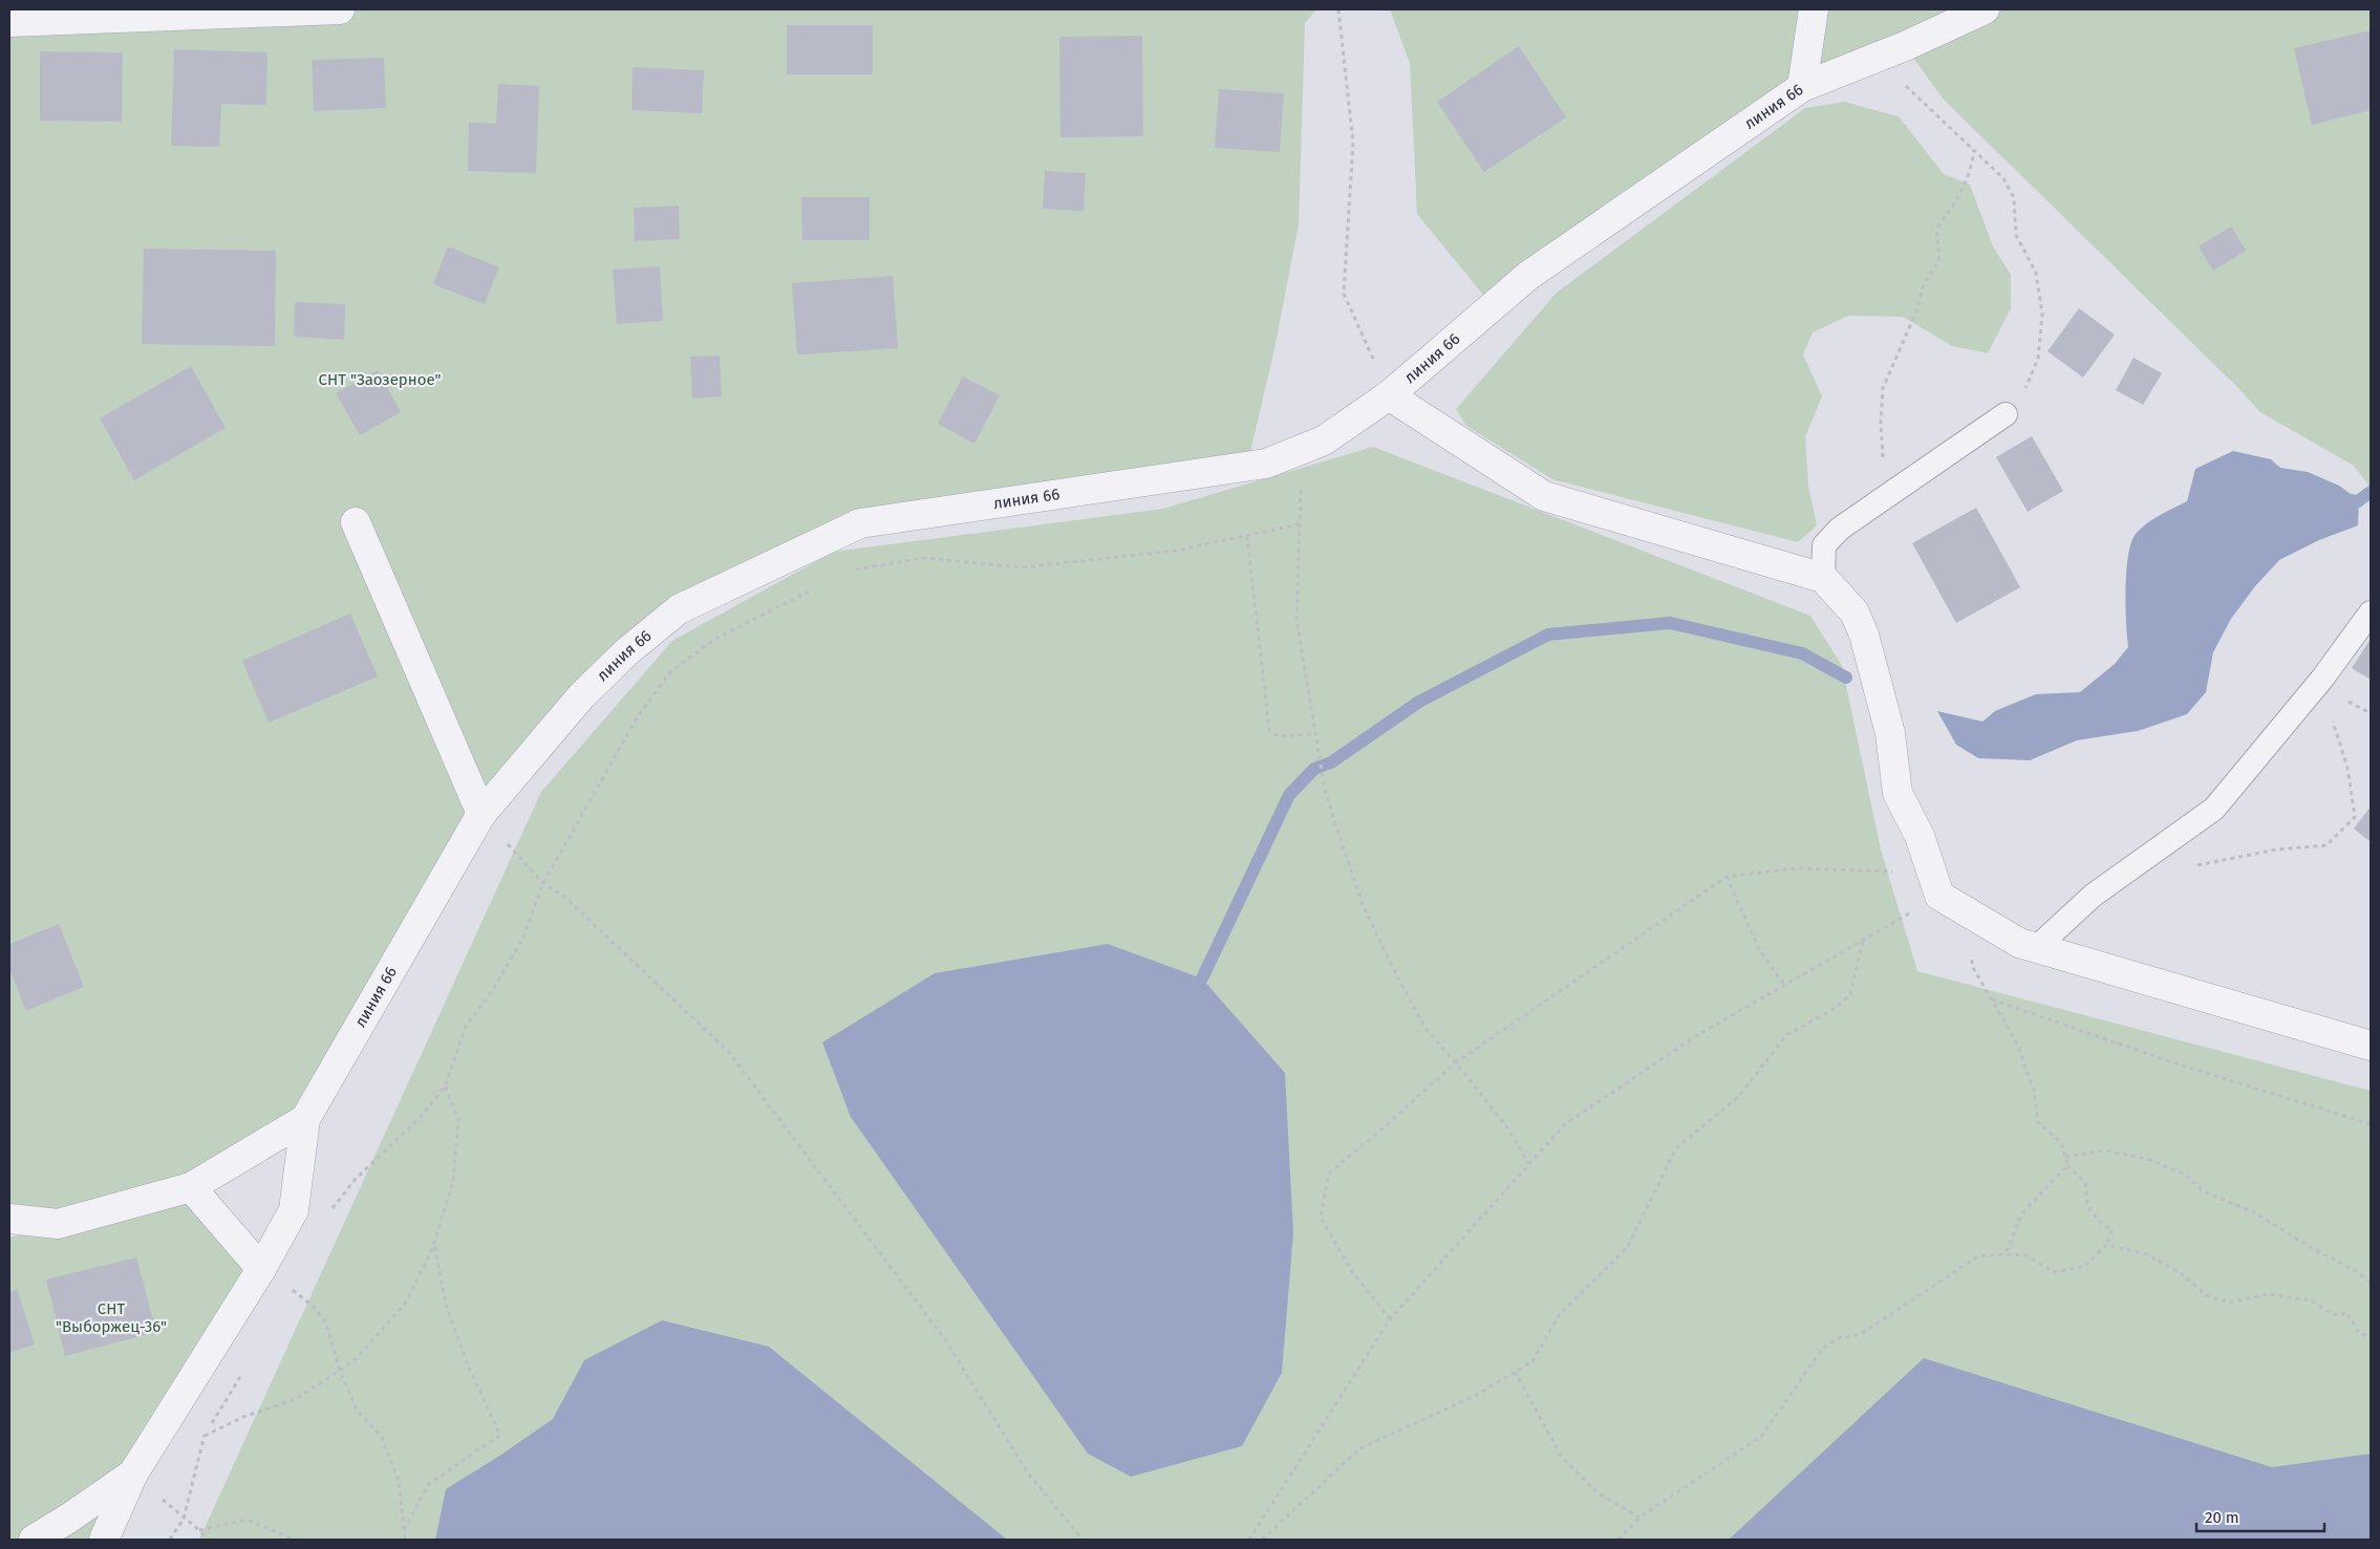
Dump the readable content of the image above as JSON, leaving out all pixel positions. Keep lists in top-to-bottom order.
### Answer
{
  "streets": {
    "street": ["линия 66"]
  },
  "parks": ["СНТ \"Заозерное\"", "СНТ \"Выборжец-36\""],
  "scale_bar": "20 m"
}
